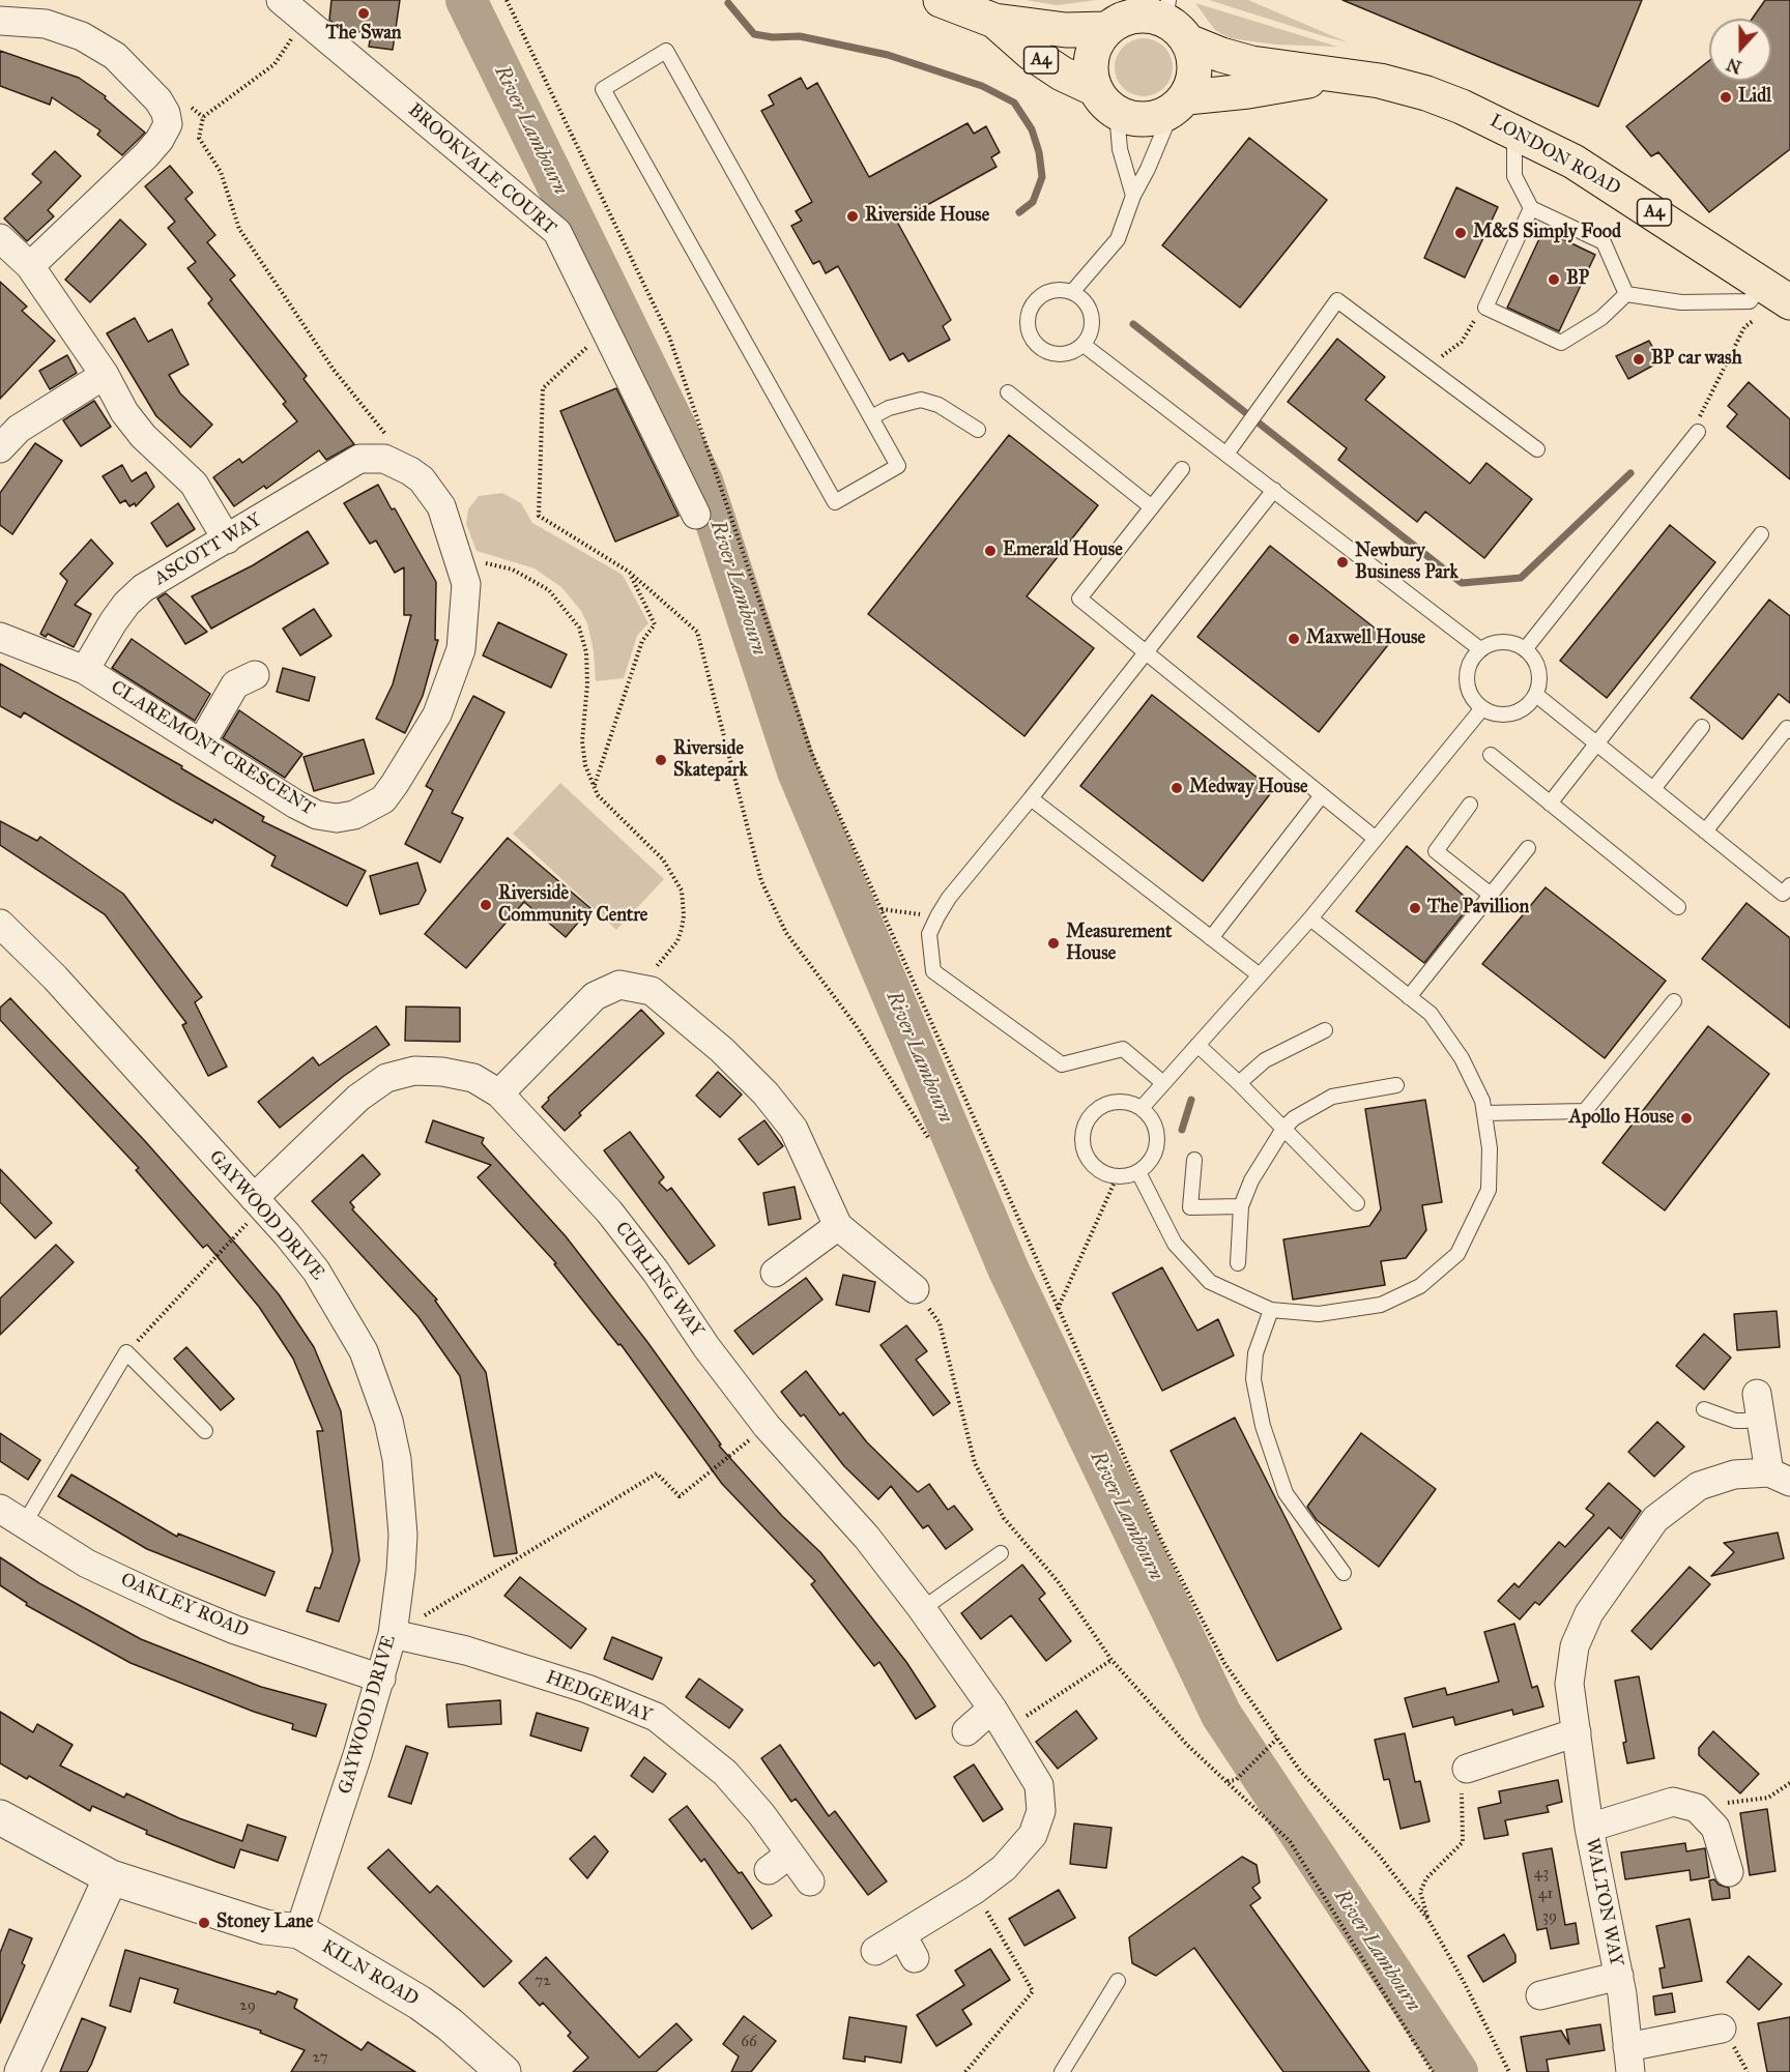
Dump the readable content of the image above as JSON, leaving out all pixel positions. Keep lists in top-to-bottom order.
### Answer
{
  "streets": {
    "main road": ["A4", "LONDON ROAD"],
    "street": [
      "BROOKVALE COURT",
      "ASCOTT WAY",
      "CLAREMONT CRESCENT",
      "GAYWOOD DRIVE",
      "CURLING WAY",
      "OAKLEY ROAD",
      "HEDGEWAY",
      "WALTON WAY",
      "KILN ROAD"
    ]
  },
  "crossings": [
    ["A4", "LONDON ROAD"],
    ["ASCOTT WAY", "CLAREMONT CRESCENT"],
    ["GAYWOOD DRIVE", "CURLING WAY"],
    ["GAYWOOD DRIVE", "OAKLEY ROAD"],
    ["GAYWOOD DRIVE", "HEDGEWAY"],
    ["GAYWOOD DRIVE", "KILN ROAD"]
  ],
  "water": ["River Lambourn"],
  "places": [
    "The Swan",
    "Lidl",
    "Riverside House",
    "M&S Simply Food",
    "BP",
    "BP car wash",
    "Emerald House",
    "Newbury Business Park",
    "Maxwell House",
    "Riverside Skatepark",
    "Medway House",
    "Riverside Community Centre",
    "The Pavillion",
    "Measurement House",
    "Apollo House",
    "Stoney Lane"
  ],
  "house_numbers": [
    "43",
    "41",
    "39",
    "72",
    "29",
    "66",
    "27"
  ],
  "north": "bottom"
}
